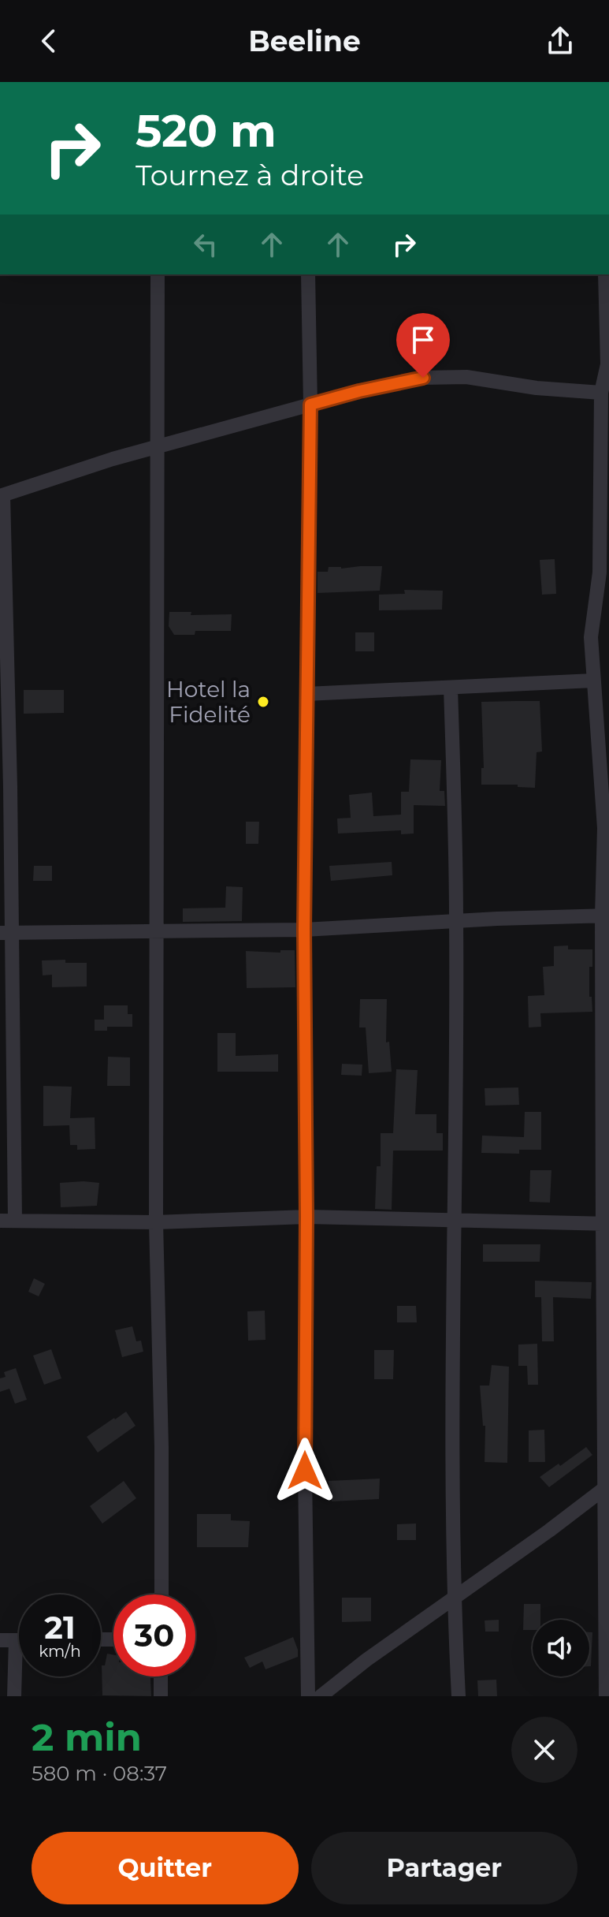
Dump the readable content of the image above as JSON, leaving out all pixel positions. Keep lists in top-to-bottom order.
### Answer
{
  "places": ["Hotel la Fidelité"],
  "page": {
    "header": "Beeline",
    "turn": ["520 m", "Tournez à droite"],
    "speed": "21 km/h",
    "limit": "30",
    "heading": ["2 min", "580 m · 08:37"],
    "buttons": ["Quitter", "Partager"]
  }
}
